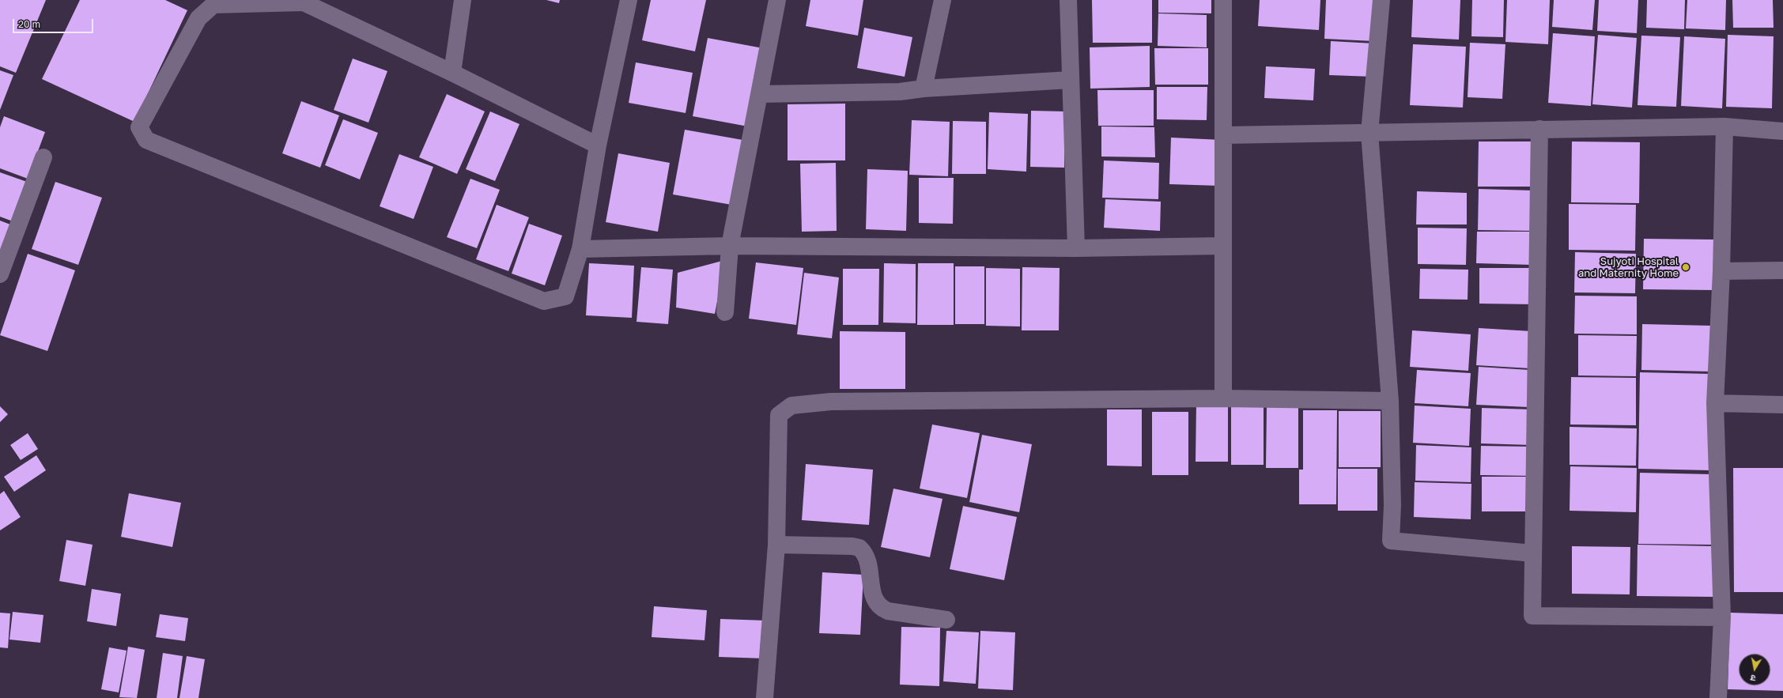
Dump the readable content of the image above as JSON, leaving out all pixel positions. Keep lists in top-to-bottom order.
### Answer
{
  "places": ["Sujyoti Hospital and Maternity Home"],
  "scale_bar": "20 m",
  "north": "bottom"
}
